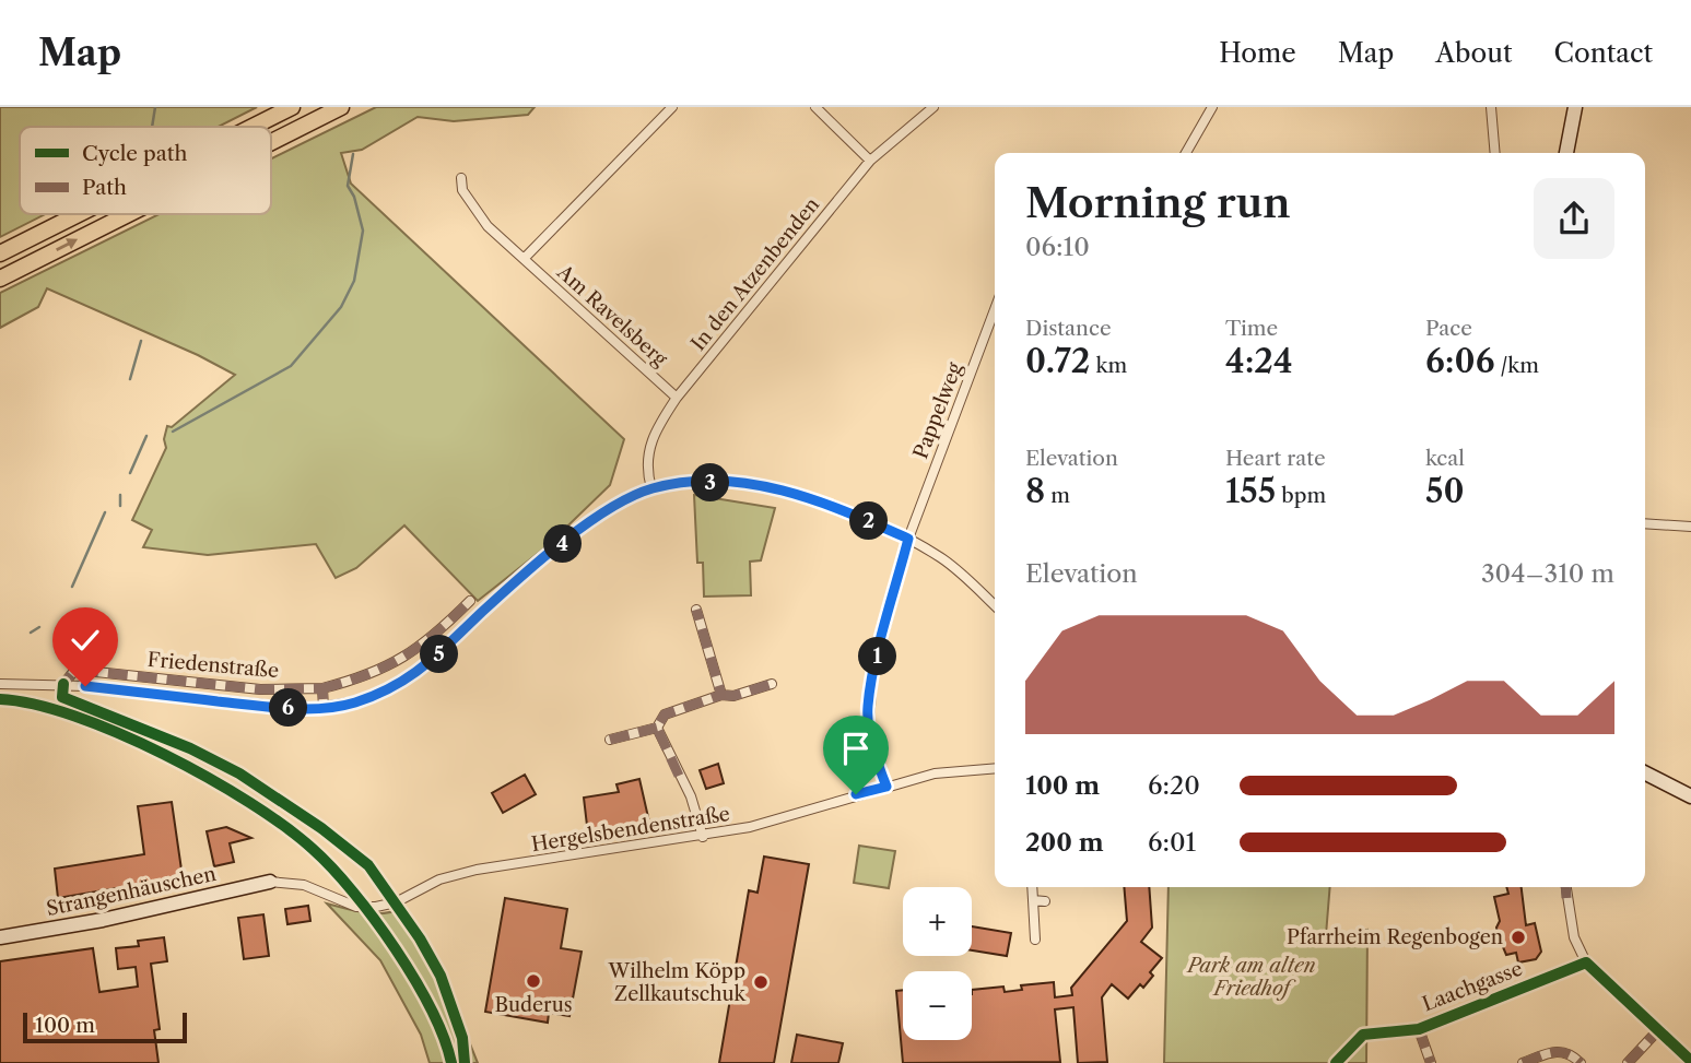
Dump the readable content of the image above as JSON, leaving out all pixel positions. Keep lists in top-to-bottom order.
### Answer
{
  "streets": {
    "street": [
      "In den Atzenbenden",
      "Am Ravelsberg",
      "Pappelweg",
      "Friedenstraße",
      "Hergelsbendenstraße",
      "Strangenhäuschen",
      "Laachgasse"
    ]
  },
  "crossings": [
    ["In den Atzenbenden", "Am Ravelsberg"],
    ["In den Atzenbenden", "Friedenstraße"],
    ["Pappelweg", "Friedenstraße"],
    ["Pappelweg", "Hergelsbendenstraße"],
    ["Hergelsbendenstraße", "Strangenhäuschen"]
  ],
  "parks": ["Park am alten Friedhof"],
  "places": ["Pfarrheim Regenbogen", "Buderus", "Wilhelm Köpp Zellkautschuk"],
  "legend": ["Cycle path", "Path"],
  "scale_bar": "100 m",
  "page": {
    "header": "Map",
    "nav": [
      "Home",
      "Map",
      "About",
      "Contact"
    ],
    "heading": ["Morning run", "06:10"],
    "stats": [
      ["Distance", "0.72 km"],
      ["Time", "4:24"],
      ["Pace", "6:06 /km"],
      ["Elevation", "8 m"],
      ["Heart rate", "155 bpm"],
      ["kcal", "50"]
    ],
    "pins": [
      "3",
      "2",
      "4",
      "5",
      "1",
      "6"
    ],
    "chart": ["Elevation", "304–310 m"],
    "list": [
      {
        "name": "100 m",
        "note": "6:20"
      },
      {
        "name": "200 m",
        "note": "6:01"
      }
    ],
    "map_buttons": ["+", "−"],
    "scale": "100 m"
  }
}
